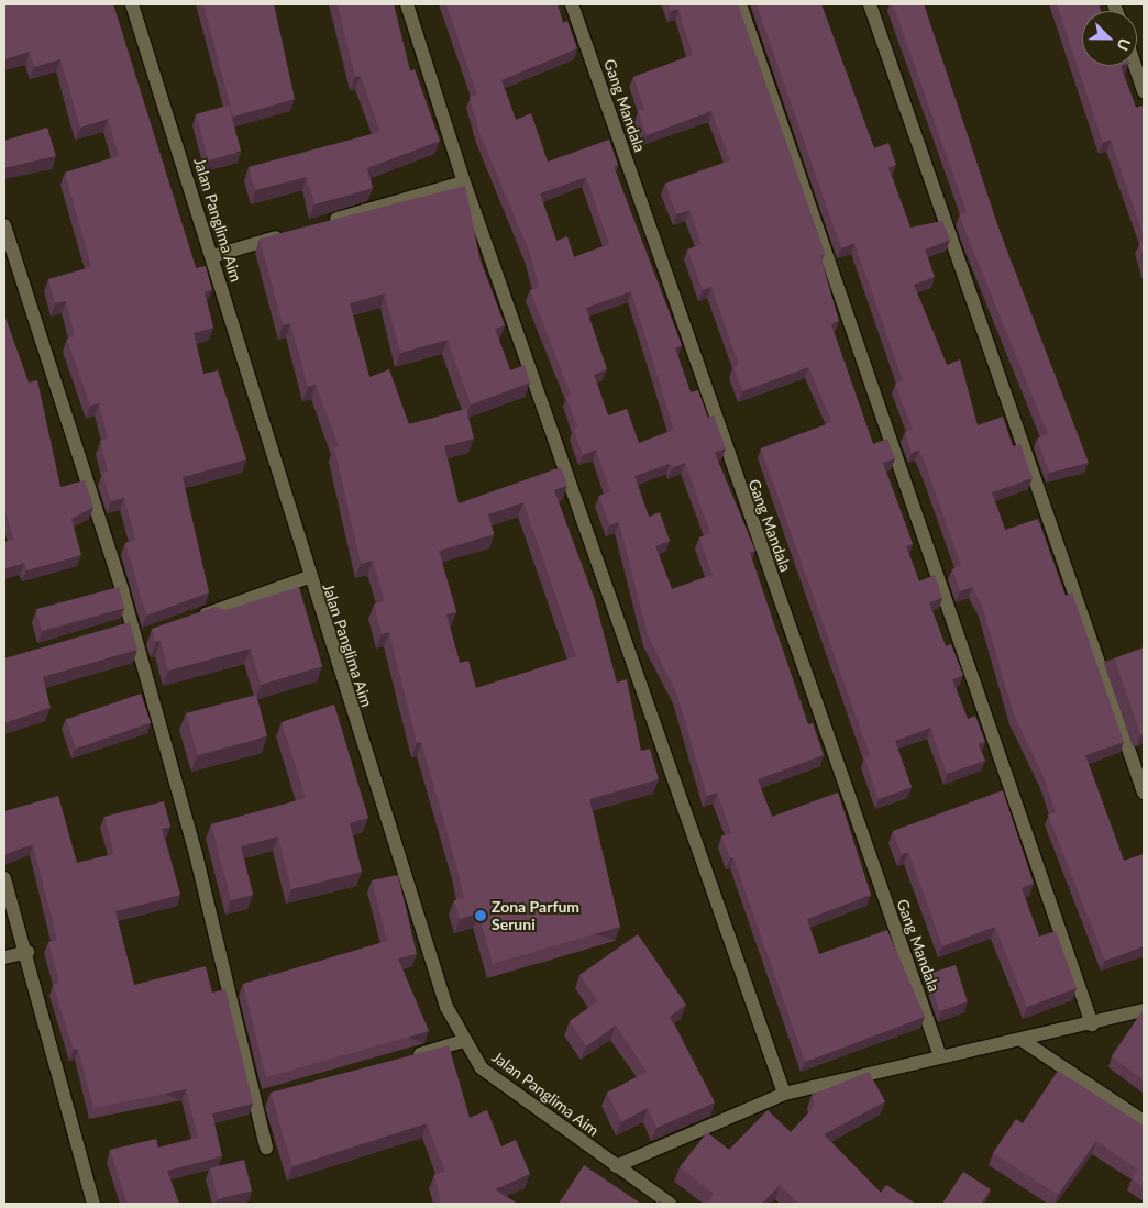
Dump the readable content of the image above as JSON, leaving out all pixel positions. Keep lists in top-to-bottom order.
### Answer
{
  "streets": {
    "street": ["Gang Mandala", "Jalan Panglima Aim"]
  },
  "places": ["Zona Parfum Seruni"],
  "north": "bottom right"
}
